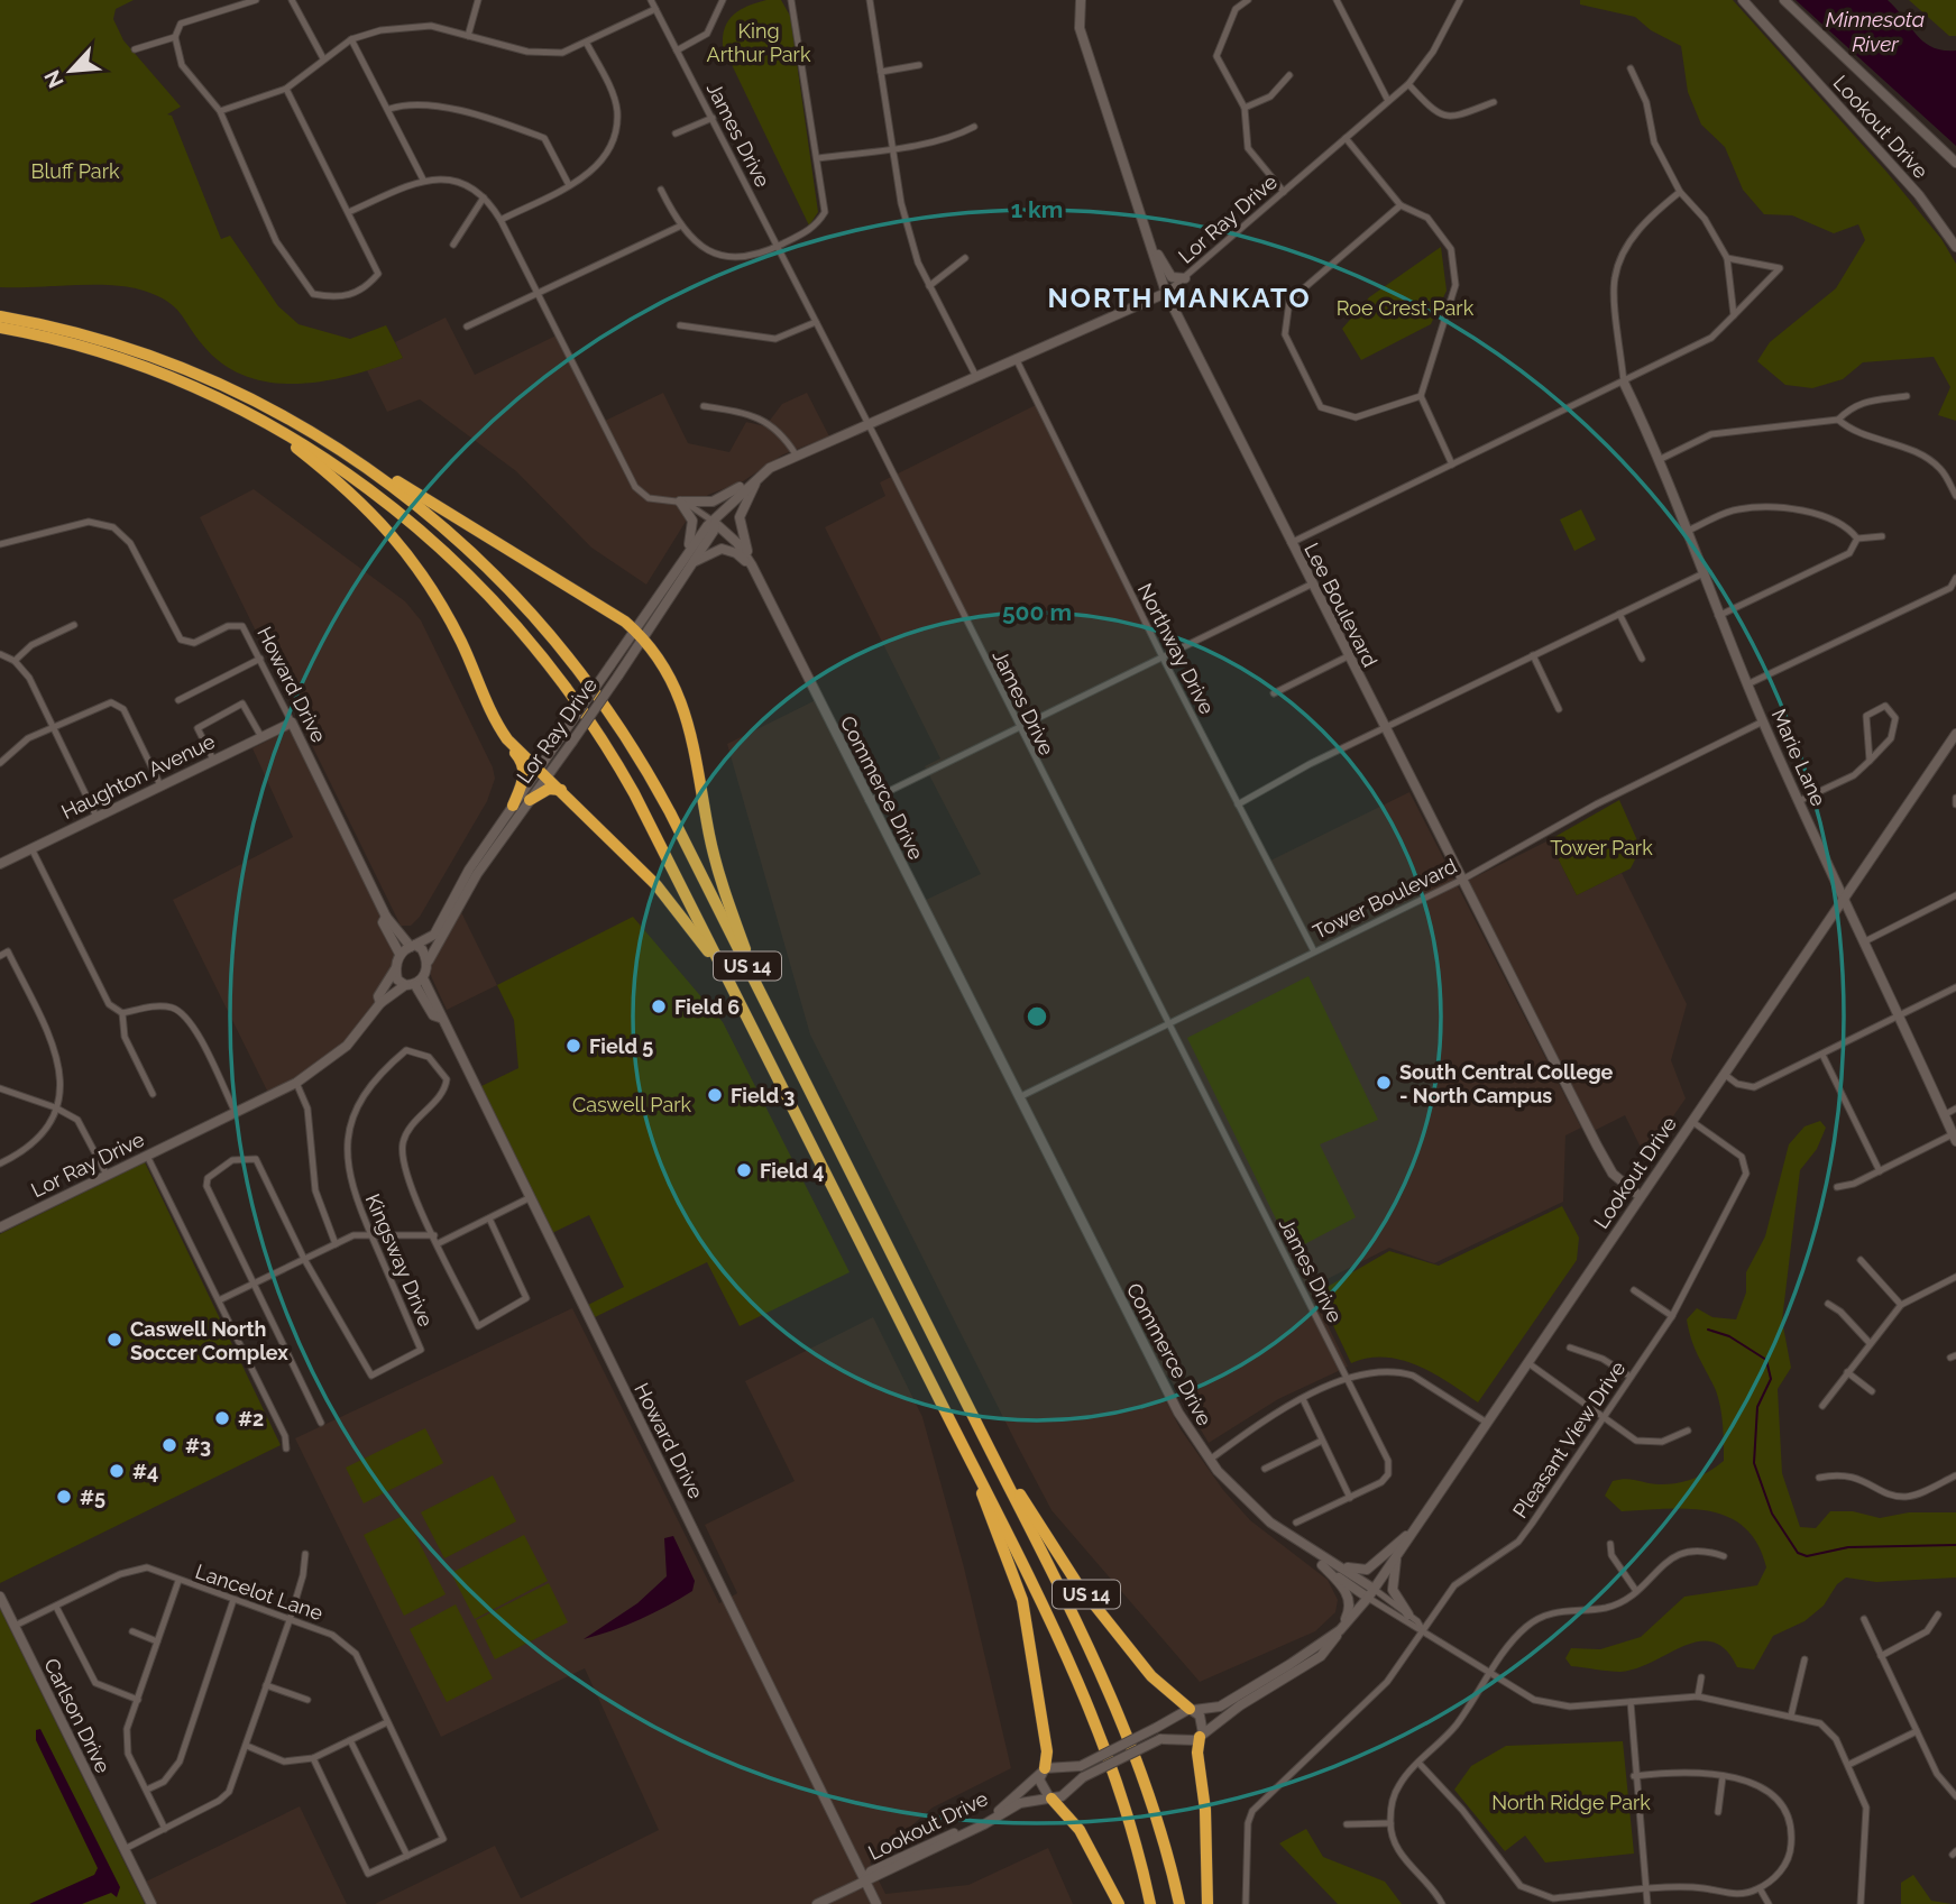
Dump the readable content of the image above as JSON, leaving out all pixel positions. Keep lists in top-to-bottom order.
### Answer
{
  "streets": {
    "highway": ["US 14"],
    "street": [
      "Lookout Drive",
      "James Drive",
      "Lor Ray Drive",
      "Lee Boulevard",
      "Northway Drive",
      "Howard Drive",
      "Marie Lane",
      "Haughton Avenue",
      "Commerce Drive",
      "Tower Boulevard",
      "Kingsway Drive",
      "Pleasant View Drive",
      "Lancelot Lane",
      "Carlson Drive"
    ]
  },
  "crossings": [
    ["Lookout Drive", "Lee Boulevard"],
    ["Lookout Drive", "Howard Drive"],
    ["Lookout Drive", "Marie Lane"],
    ["Lookout Drive", "Commerce Drive"],
    ["Lookout Drive", "US 14"],
    ["Lookout Drive", "Pleasant View Drive"],
    ["James Drive", "Lor Ray Drive"],
    ["James Drive", "Tower Boulevard"],
    ["Lor Ray Drive", "Lee Boulevard"],
    ["Lor Ray Drive", "Northway Drive"],
    ["Lor Ray Drive", "Howard Drive"],
    ["Lor Ray Drive", "Commerce Drive"],
    ["Lee Boulevard", "Tower Boulevard"],
    ["Northway Drive", "Tower Boulevard"],
    ["Howard Drive", "Haughton Avenue"],
    ["Marie Lane", "Tower Boulevard"],
    ["Commerce Drive", "Tower Boulevard"],
    ["Lancelot Lane", "Carlson Drive"]
  ],
  "districts": ["NORTH MANKATO"],
  "water": ["Minnesota River"],
  "parks": [
    "King Arthur Park",
    "Bluff Park",
    "Roe Crest Park",
    "Tower Park",
    "Caswell Park",
    "North Ridge Park"
  ],
  "places": [
    "Field 6",
    "Field 5",
    "South Central College - North Campus",
    "Field 3",
    "Field 4",
    "Caswell North Soccer Complex",
    "#2",
    "#3",
    "#4",
    "#5"
  ],
  "north": "bottom left",
  "rings": ["1 km", "500 m"]
}
